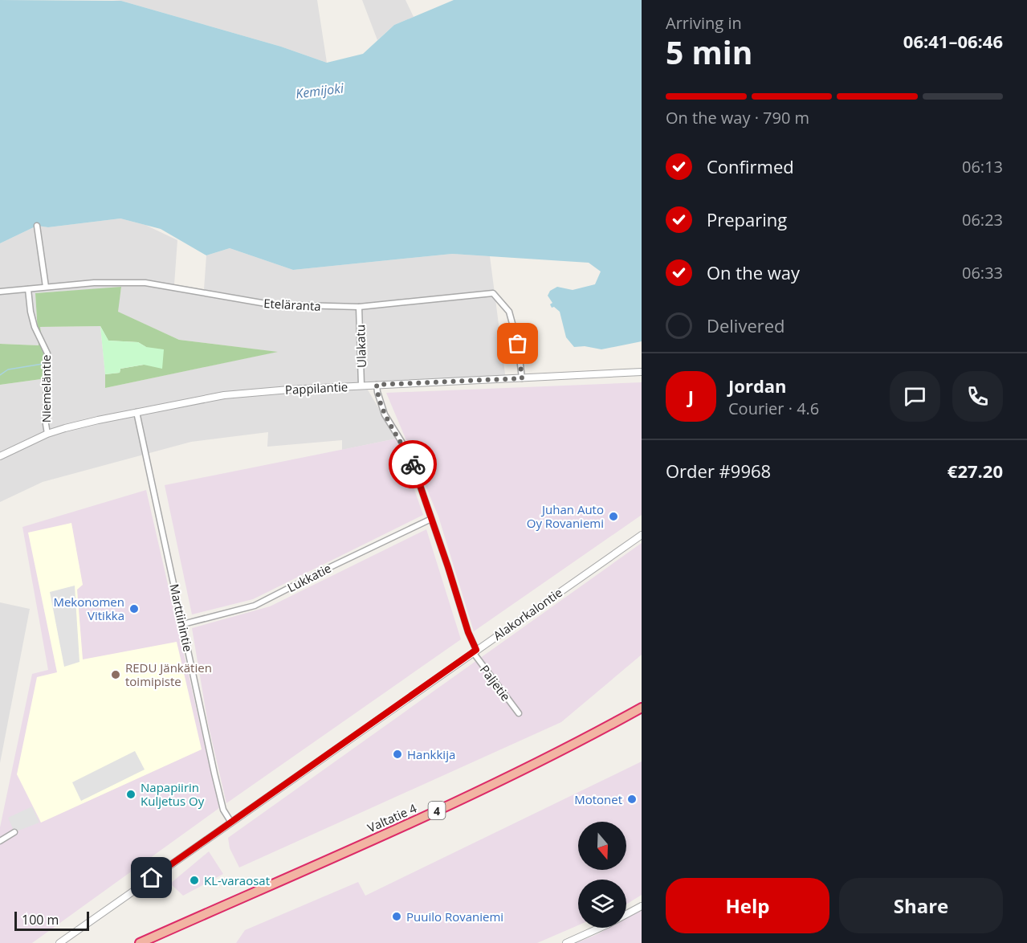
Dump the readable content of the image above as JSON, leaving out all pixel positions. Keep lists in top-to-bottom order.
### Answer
{
  "streets": {
    "highway": ["4", "Valtatie 4"],
    "street": [
      "Eteläranta",
      "Ulakatu",
      "Pappilantie",
      "Niemeläntie",
      "Lukkatie",
      "Alakorkalontie",
      "Marttiinintie",
      "Paljetie"
    ]
  },
  "crossings": [
    ["Eteläranta", "Ulakatu"],
    ["Eteläranta", "Pappilantie"],
    ["Eteläranta", "Niemeläntie"],
    ["Ulakatu", "Pappilantie"],
    ["Pappilantie", "Niemeläntie"],
    ["Pappilantie", "Marttiinintie"],
    ["Lukkatie", "Marttiinintie"],
    ["Alakorkalontie", "Marttiinintie"],
    ["Alakorkalontie", "Paljetie"]
  ],
  "water": ["Kemijoki"],
  "places": [
    "Juhan Auto Oy Rovaniemi",
    "Mekonomen Vitikka",
    "REDU Jänkätien toimipiste",
    "Hankkija",
    "Napapiirin Kuljetus Oy",
    "Motonet",
    "KL-varaosat",
    "Puuilo Rovaniemi"
  ],
  "scale_bar": "100 m",
  "north": "bottom",
  "page": {
    "heading": ["5 min", "Arriving in", "06:41–06:46"],
    "panel": [
      "Jordan",
      "Courier · 4.6",
      "Order #9968",
      "€27.20"
    ],
    "bar": "On the way · 790 m",
    "list": [
      ["Confirmed", "06:13"],
      ["Preparing", "06:23"],
      ["On the way", "06:33"],
      "Delivered"
    ],
    "round": "J",
    "buttons": ["Help", "Share"],
    "scale": "100 m"
  }
}
